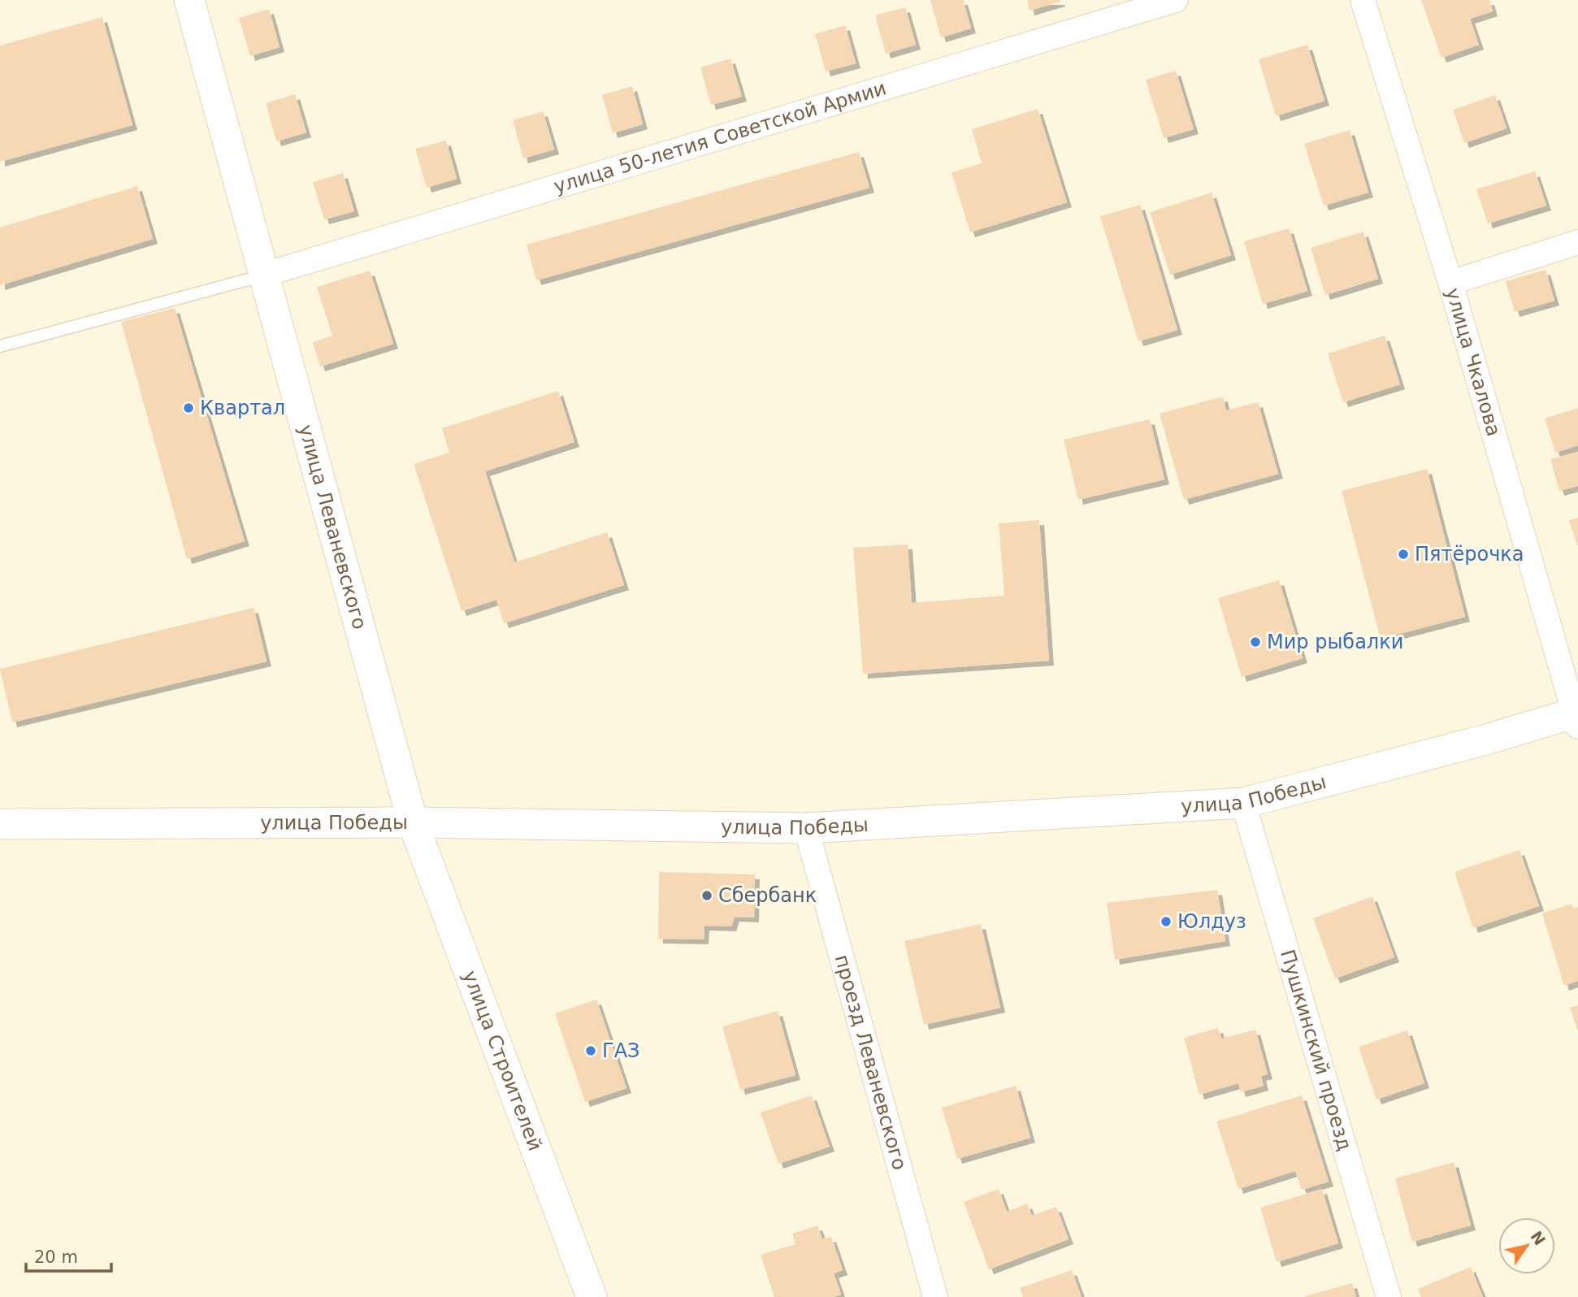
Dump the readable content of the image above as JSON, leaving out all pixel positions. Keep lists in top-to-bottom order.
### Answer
{
  "streets": {
    "street": [
      "улица 50-летия Советской Армии",
      "улица Чкалова",
      "улица Леваневского",
      "улица Победы",
      "Пушкинский проезд",
      "улица Строителей",
      "проезд Леваневского"
    ]
  },
  "crossings": [
    ["улица 50-летия Советской Армии", "улица Леваневского"],
    ["улица Чкалова", "улица Победы"],
    ["улица Леваневского", "улица Победы"],
    ["улица Леваневского", "улица Строителей"],
    ["улица Победы", "Пушкинский проезд"],
    ["улица Победы", "улица Строителей"],
    ["улица Победы", "проезд Леваневского"]
  ],
  "places": [
    "Квартал",
    "Пятёрочка",
    "Мир рыбалки",
    "Сбербанк",
    "Юлдуз",
    "ГАЗ"
  ],
  "scale_bar": "20 m",
  "north": "top right"
}
